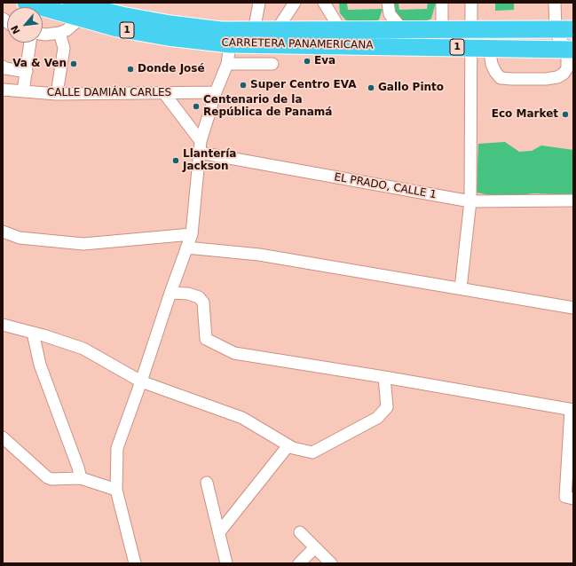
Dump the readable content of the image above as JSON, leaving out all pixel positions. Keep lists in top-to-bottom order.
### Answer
{
  "streets": {
    "highway": ["1", "CARRETERA PANAMERICANA"],
    "street": ["CALLE DAMIÁN CARLES", "EL PRADO, CALLE 1"]
  },
  "crossings": [
    ["1", "CARRETERA PANAMERICANA"]
  ],
  "places": [
    "Eva",
    "Va & Ven",
    "Donde José",
    "Super Centro EVA",
    "Gallo Pinto",
    "Centenario de la República de Panamá",
    "Eco Market",
    "Llantería Jackson"
  ],
  "north": "bottom left"
}
